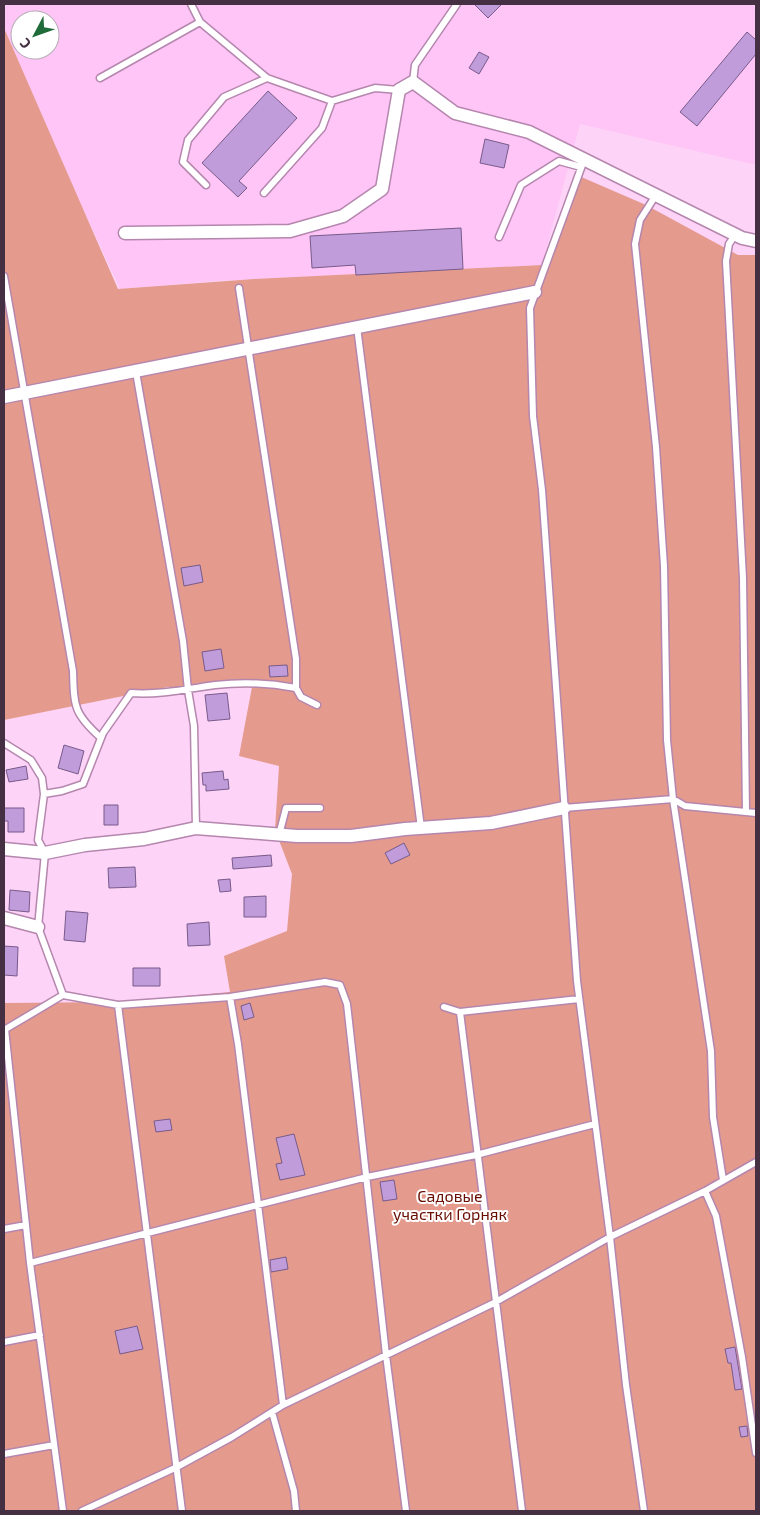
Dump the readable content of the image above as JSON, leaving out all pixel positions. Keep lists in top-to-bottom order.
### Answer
{
  "parks": ["Садовые участки Горняк"],
  "north": "bottom left"
}
